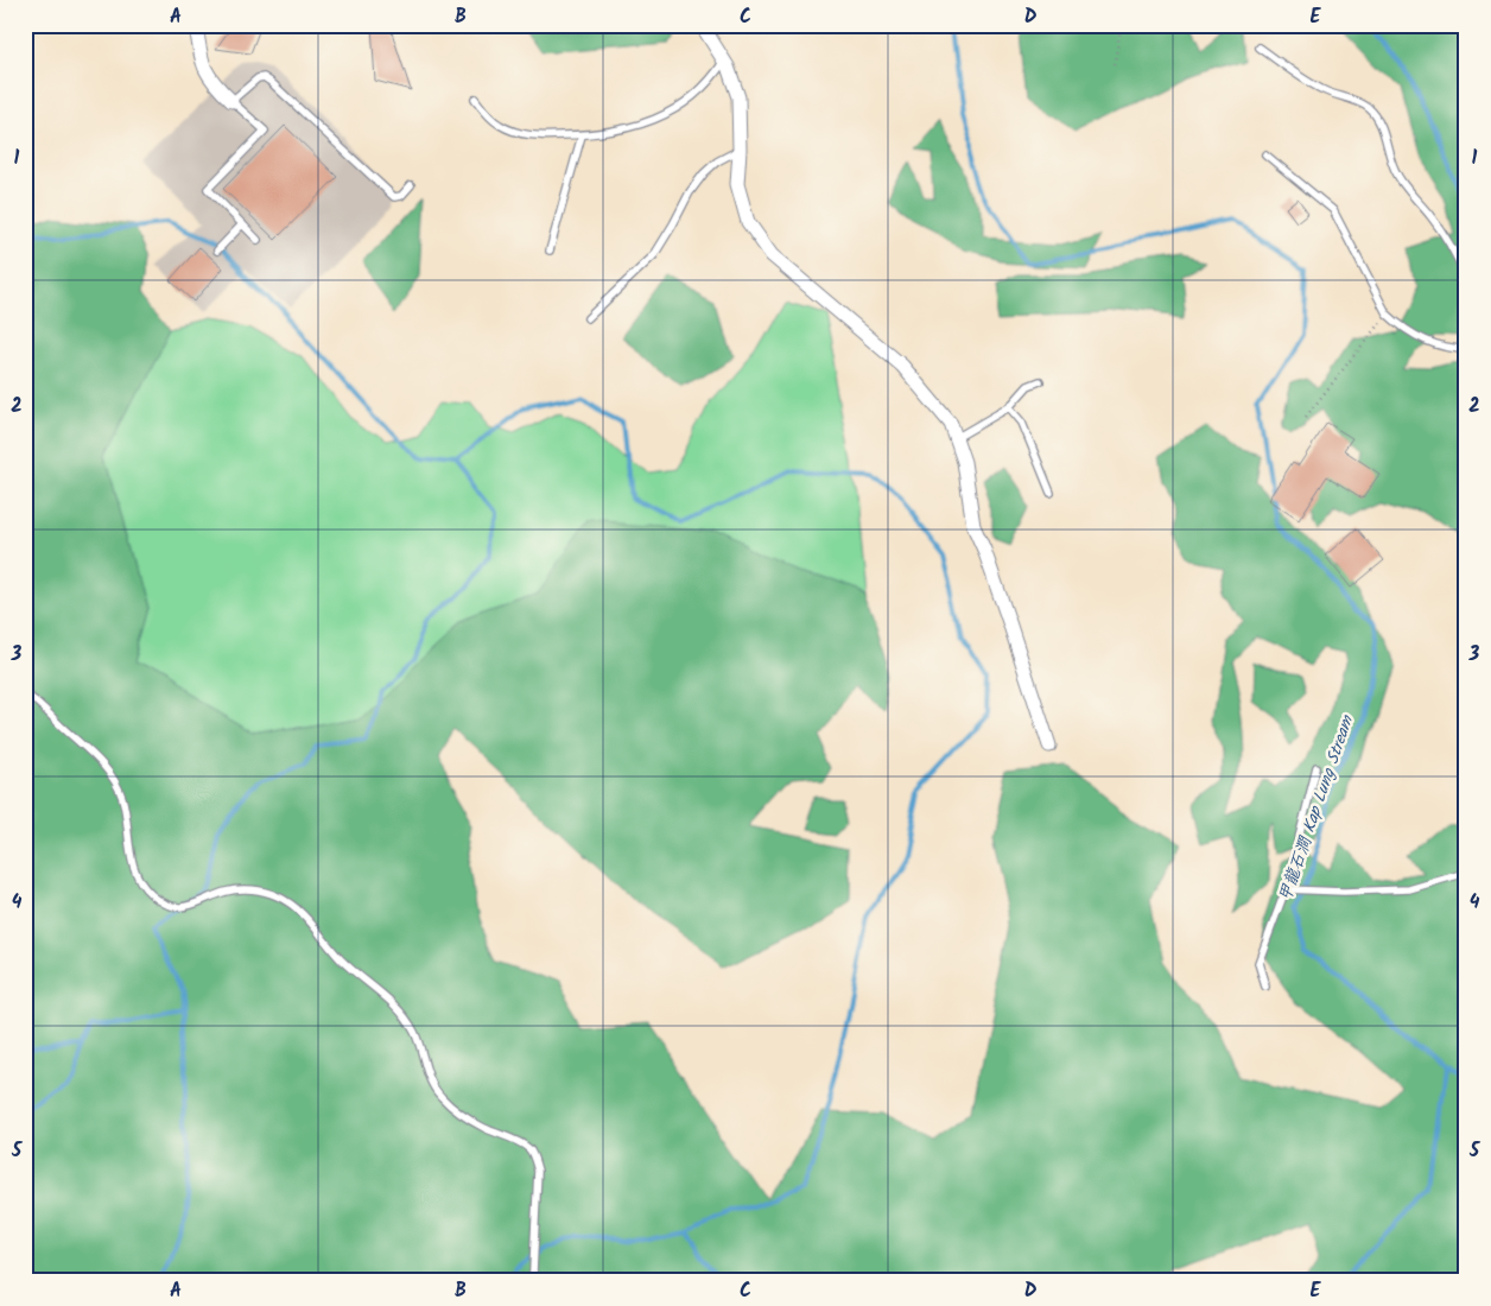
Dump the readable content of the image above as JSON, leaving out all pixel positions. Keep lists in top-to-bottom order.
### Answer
{
  "water": ["甲龍石澗 Kap Lung Stream"],
  "grid": {
    "columns": [
      "A",
      "B",
      "C",
      "D",
      "E"
    ],
    "rows": [
      "1",
      "2",
      "3",
      "4",
      "5"
    ]
  }
}
